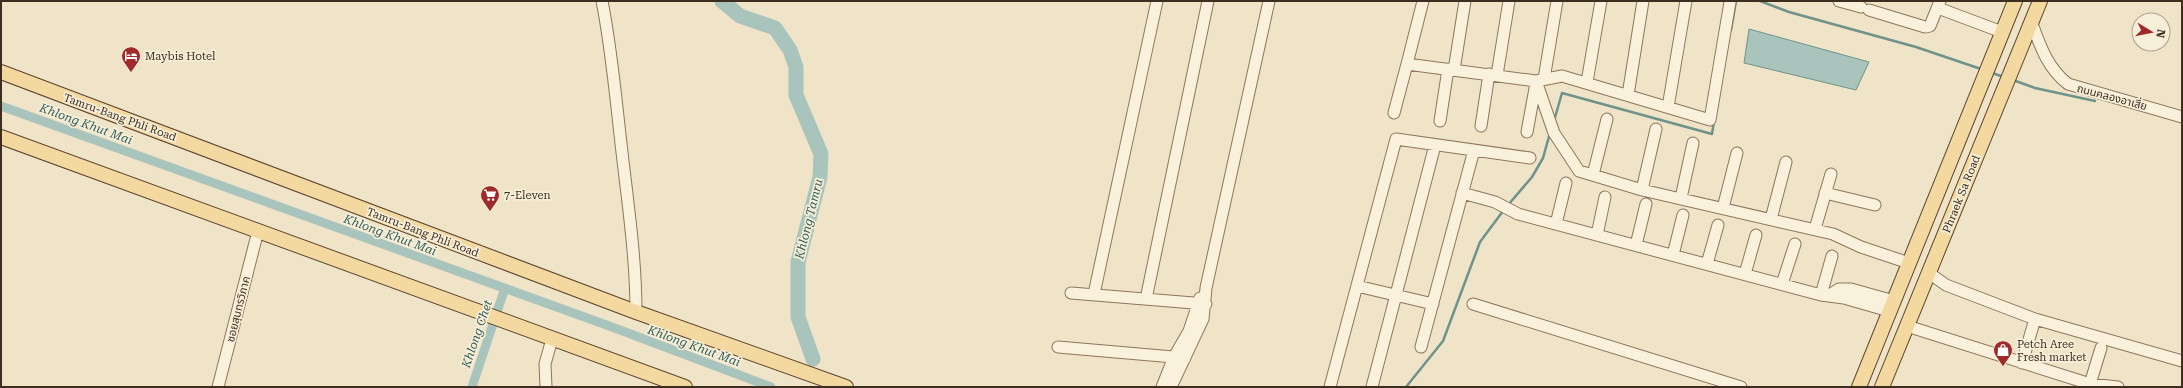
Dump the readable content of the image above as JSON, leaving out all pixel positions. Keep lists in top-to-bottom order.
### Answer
{
  "streets": {
    "main road": ["Tamru-Bang Phli Road", "Phraek Sa Road"],
    "street": ["ถนนคลองอาเสี่ย", "ซอยสุนทรวิภาค"]
  },
  "crossings": [
    ["ถนนคลองอาเสี่ย", "Phraek Sa Road"]
  ],
  "water": ["Khlong Khut Mai", "Khlong Tamru", "Khlong Chet"],
  "places": {
    "hotel": ["Maybis Hotel"],
    "supermarket": ["7-Eleven"],
    "shop": ["Petch Aree Fresh market"]
  },
  "north": "right"
}
